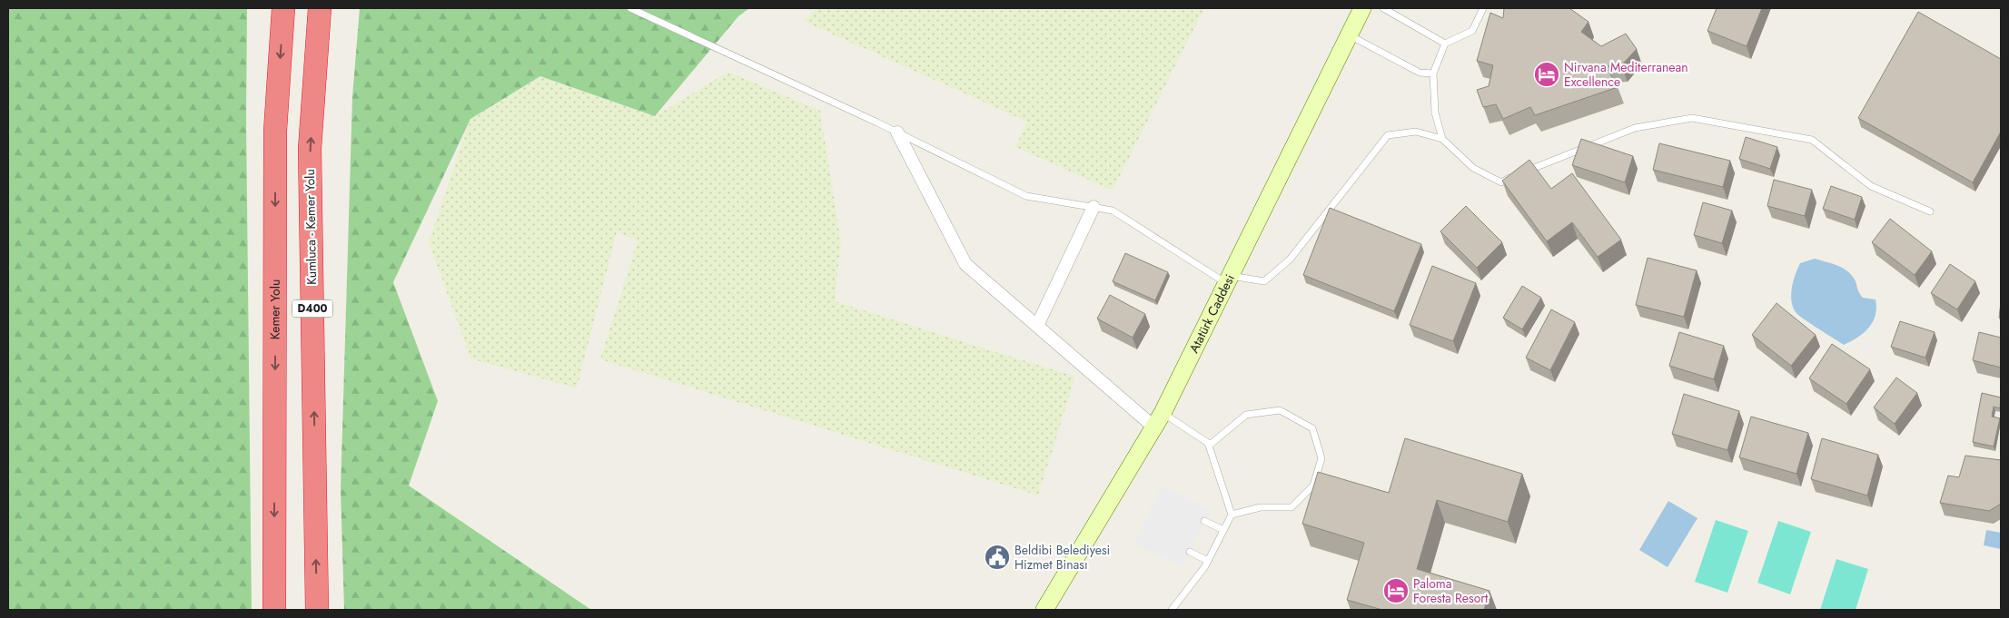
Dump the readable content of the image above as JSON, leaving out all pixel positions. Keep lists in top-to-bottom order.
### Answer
{
  "streets": {
    "highway": ["Kumluca - Kemer Yolu", "Kemer Yolu", "D400"],
    "street": ["Atatürk Caddesi"]
  },
  "one_way": ["Kumluca - Kemer Yolu", "Kemer Yolu"],
  "places": {
    "hotel": ["Nirvana Mediterranean Excellence", "Paloma Foresta Resort"],
    "public building": ["Beldibi Belediyesi Hizmet Binası"]
  }
}
